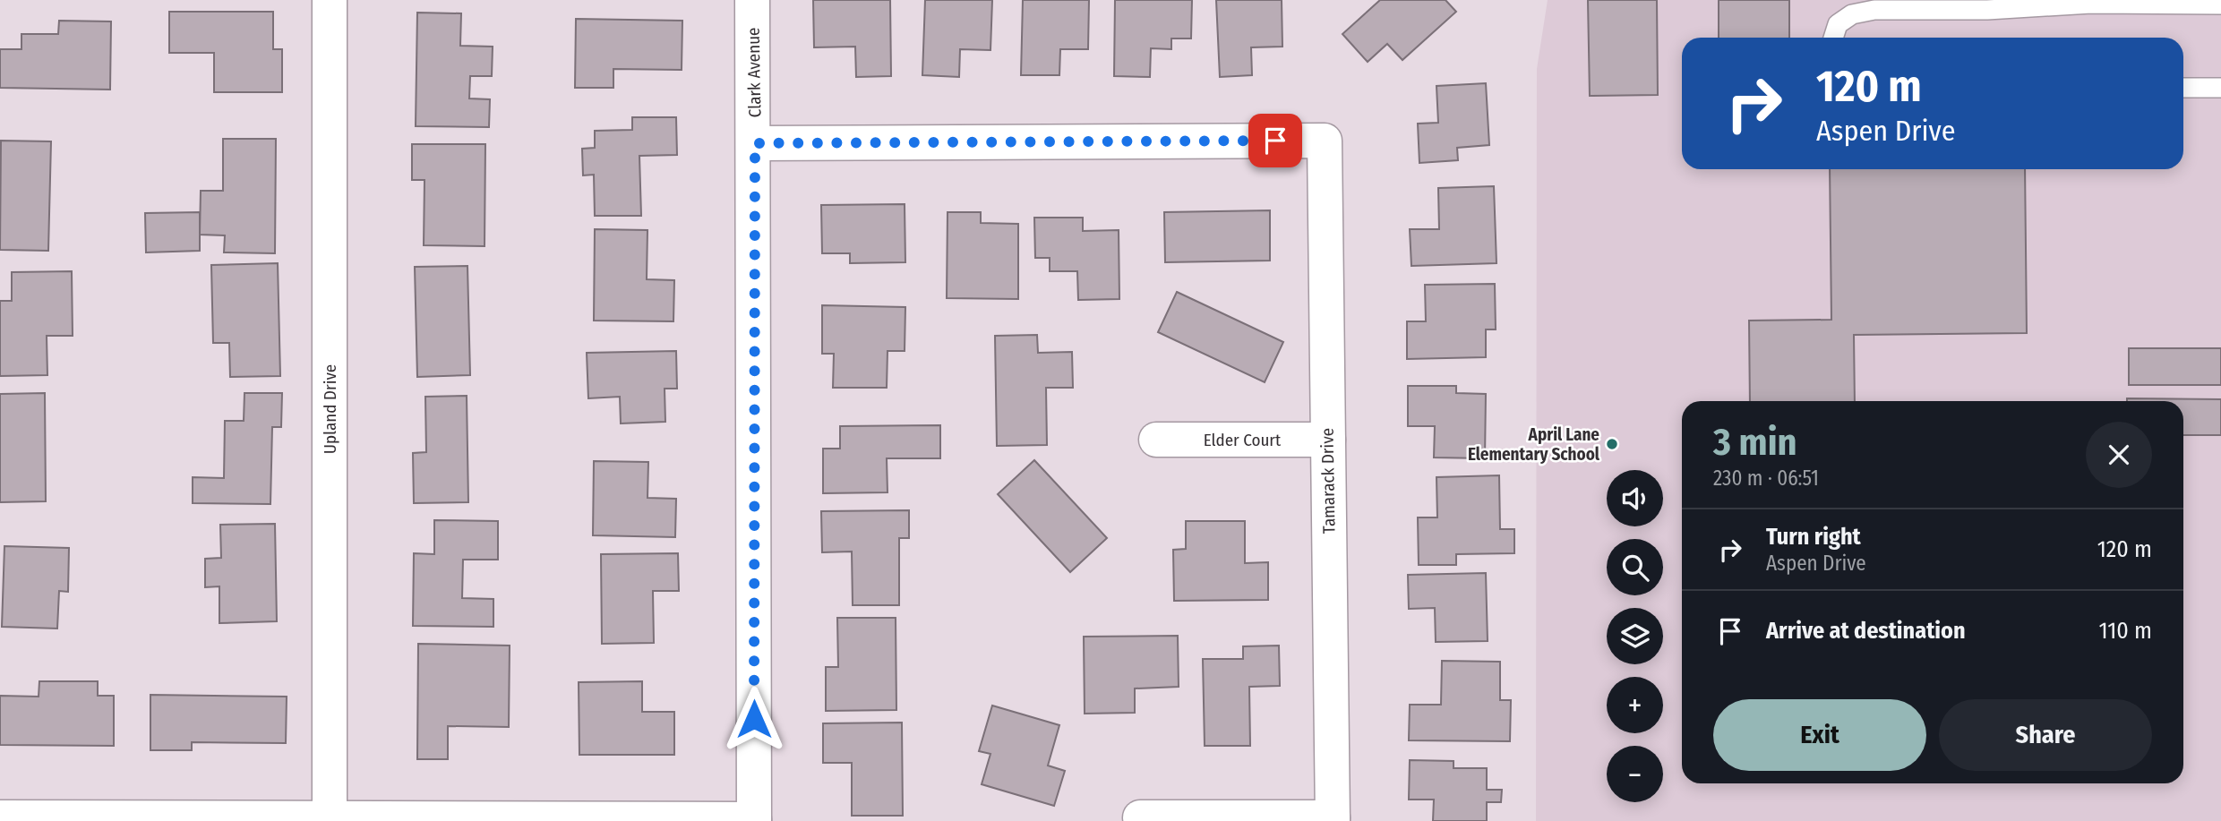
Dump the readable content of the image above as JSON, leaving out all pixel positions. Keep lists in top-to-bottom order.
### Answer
{
  "streets": {
    "street": [
      "Clark Avenue",
      "Upland Drive",
      "Elder Court",
      "Tamarack Drive"
    ]
  },
  "crossings": [
    ["Clark Avenue", "Tamarack Drive"],
    ["Elder Court", "Tamarack Drive"]
  ],
  "places": ["April Lane Elementary School"],
  "page": {
    "turn": ["120 m", "Aspen Drive"],
    "heading": ["3 min", "230 m · 06:51"],
    "map_buttons": ["+", "−"],
    "list": [
      {
        "name": "Turn right",
        "note": "Aspen Drive",
        "value": "120 m"
      },
      {
        "name": "Arrive at destination",
        "value": "110 m"
      }
    ],
    "buttons": ["Exit", "Share"]
  }
}
